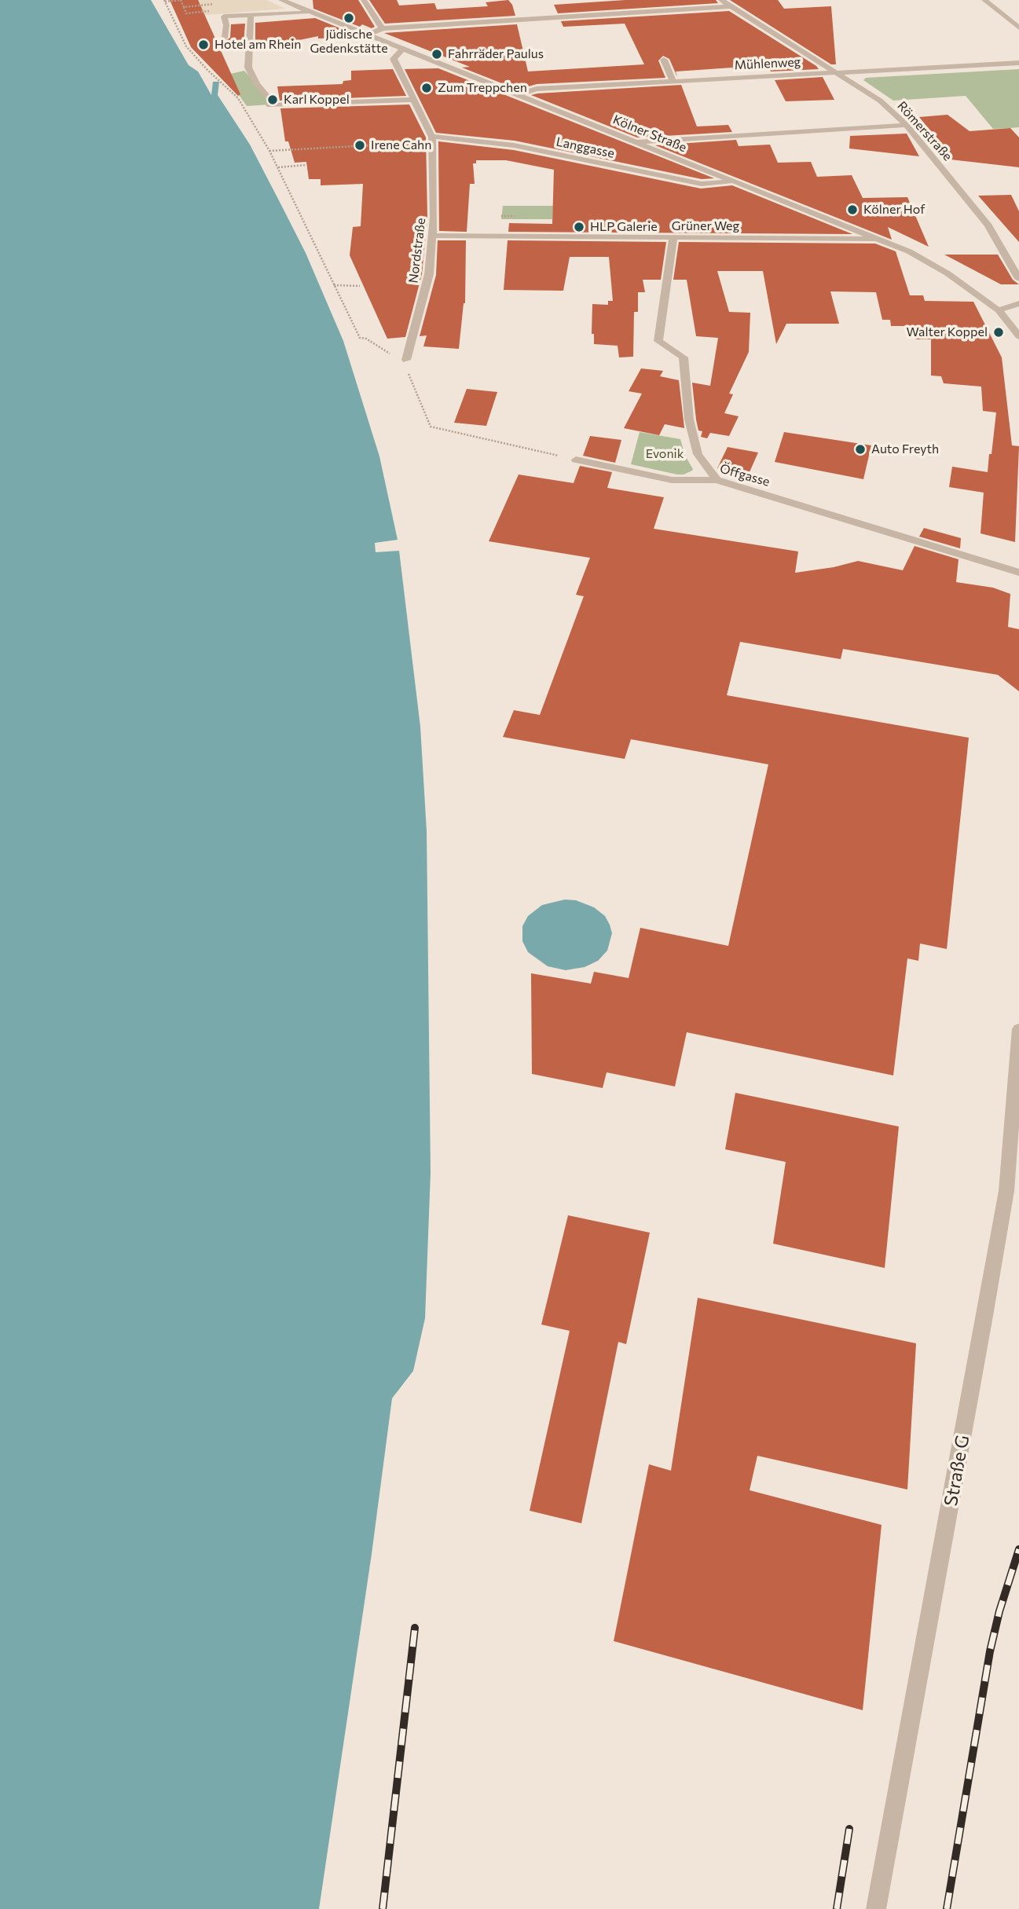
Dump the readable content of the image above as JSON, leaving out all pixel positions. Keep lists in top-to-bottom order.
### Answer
{
  "streets": {
    "street": [
      "Mühlenweg",
      "Römerstraße",
      "Kölner Straße",
      "Langgasse",
      "Grüner Weg",
      "Nordstraße",
      "Öffgasse",
      "Straße G"
    ]
  },
  "crossings": [
    ["Mühlenweg", "Römerstraße"],
    ["Mühlenweg", "Kölner Straße"],
    ["Kölner Straße", "Langgasse"],
    ["Kölner Straße", "Grüner Weg"],
    ["Kölner Straße", "Nordstraße"],
    ["Langgasse", "Nordstraße"],
    ["Grüner Weg", "Nordstraße"]
  ],
  "parks": ["Evonik"],
  "places": [
    "Jüdische Gedenkstätte",
    "Hotel am Rhein",
    "Fahrräder Paulus",
    "Zum Treppchen",
    "Karl Koppel",
    "Irene Cahn",
    "Kölner Hof",
    "HLP Galerie",
    "Walter Koppel",
    "Auto Freyth"
  ]
}
